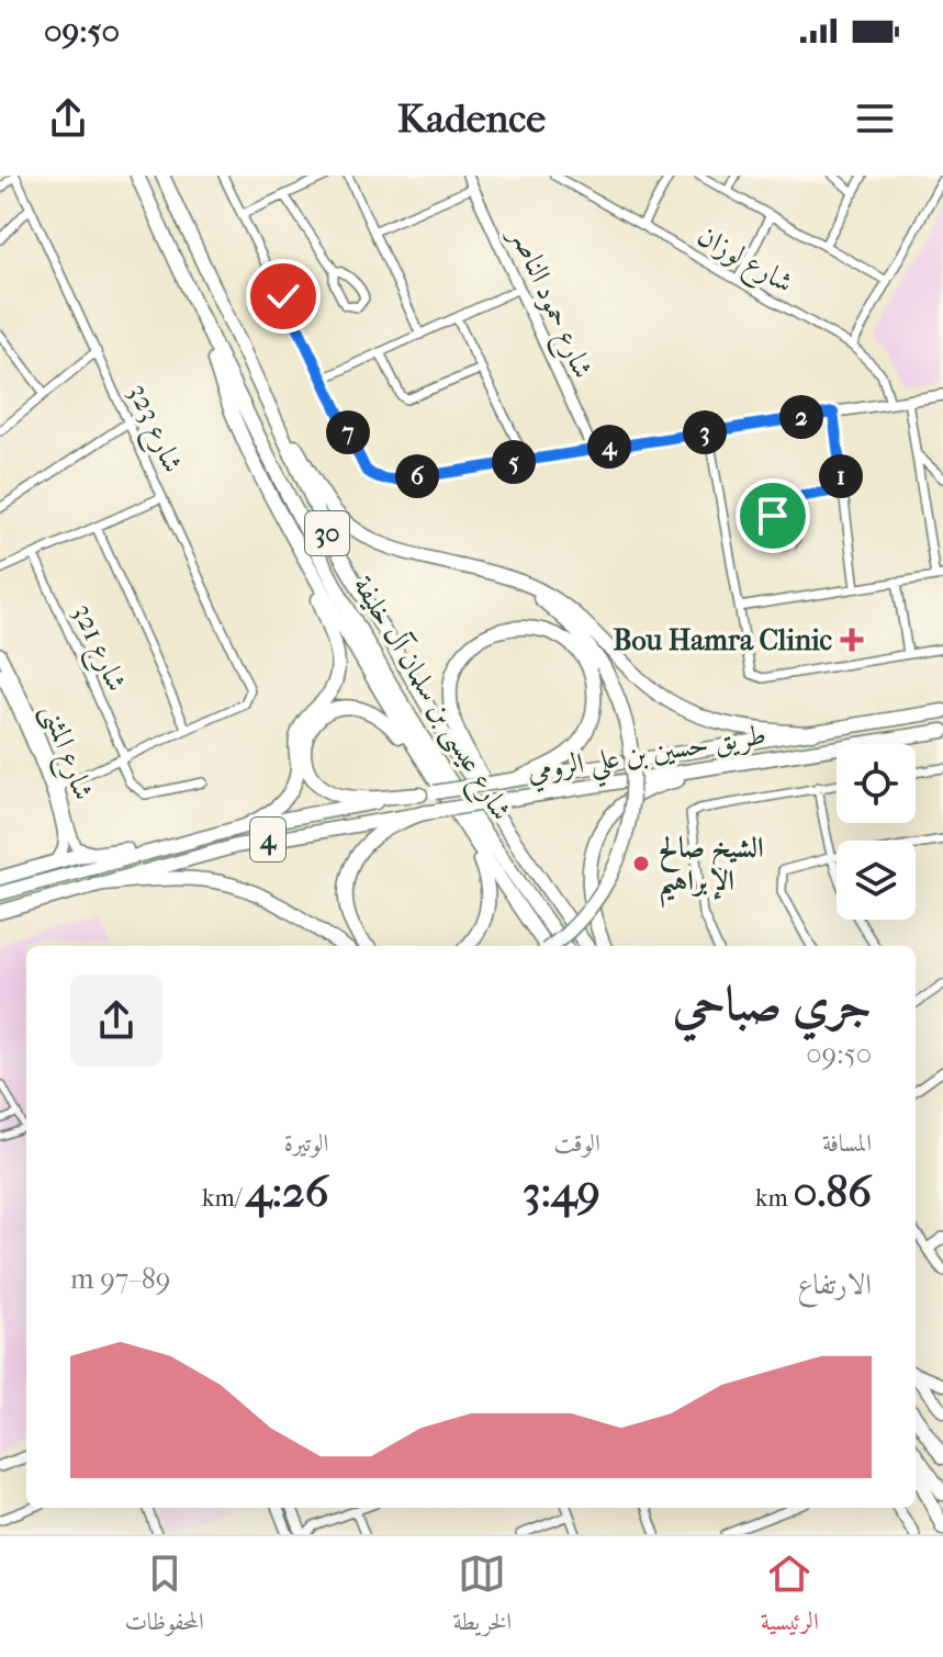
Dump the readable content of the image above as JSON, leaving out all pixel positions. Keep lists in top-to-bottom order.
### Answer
{
  "streets": {
    "highway": [
      "30",
      "شارع عيسى بن سلمان آل خليفة",
      "طريق حسين بن علي الرومي",
      "4"
    ],
    "street": [
      "شارع لوزان",
      "شارع حمود الناصر",
      "شارع 323",
      "شارع 321",
      "شارع المثنى"
    ]
  },
  "places": {
    "health": ["Bou Hamra Clinic"],
    "other": ["الشيخ صالح الإبراهيم"]
  },
  "page": {
    "status": "09:50",
    "header": "Kadence",
    "pins": [
      "2",
      "3",
      "7",
      "4",
      "5",
      "1",
      "6"
    ],
    "heading": ["جري صباحي", "09:50"],
    "stats": [
      ["المسافة", "0.86 km"],
      ["الوقت", "3:49"],
      ["الوتيرة", "4:26 /km"]
    ],
    "chart": ["الارتفاع", "89–97 m"],
    "tabs": ["الرئيسية", "الخريطة", "المحفوظات"]
  }
}
